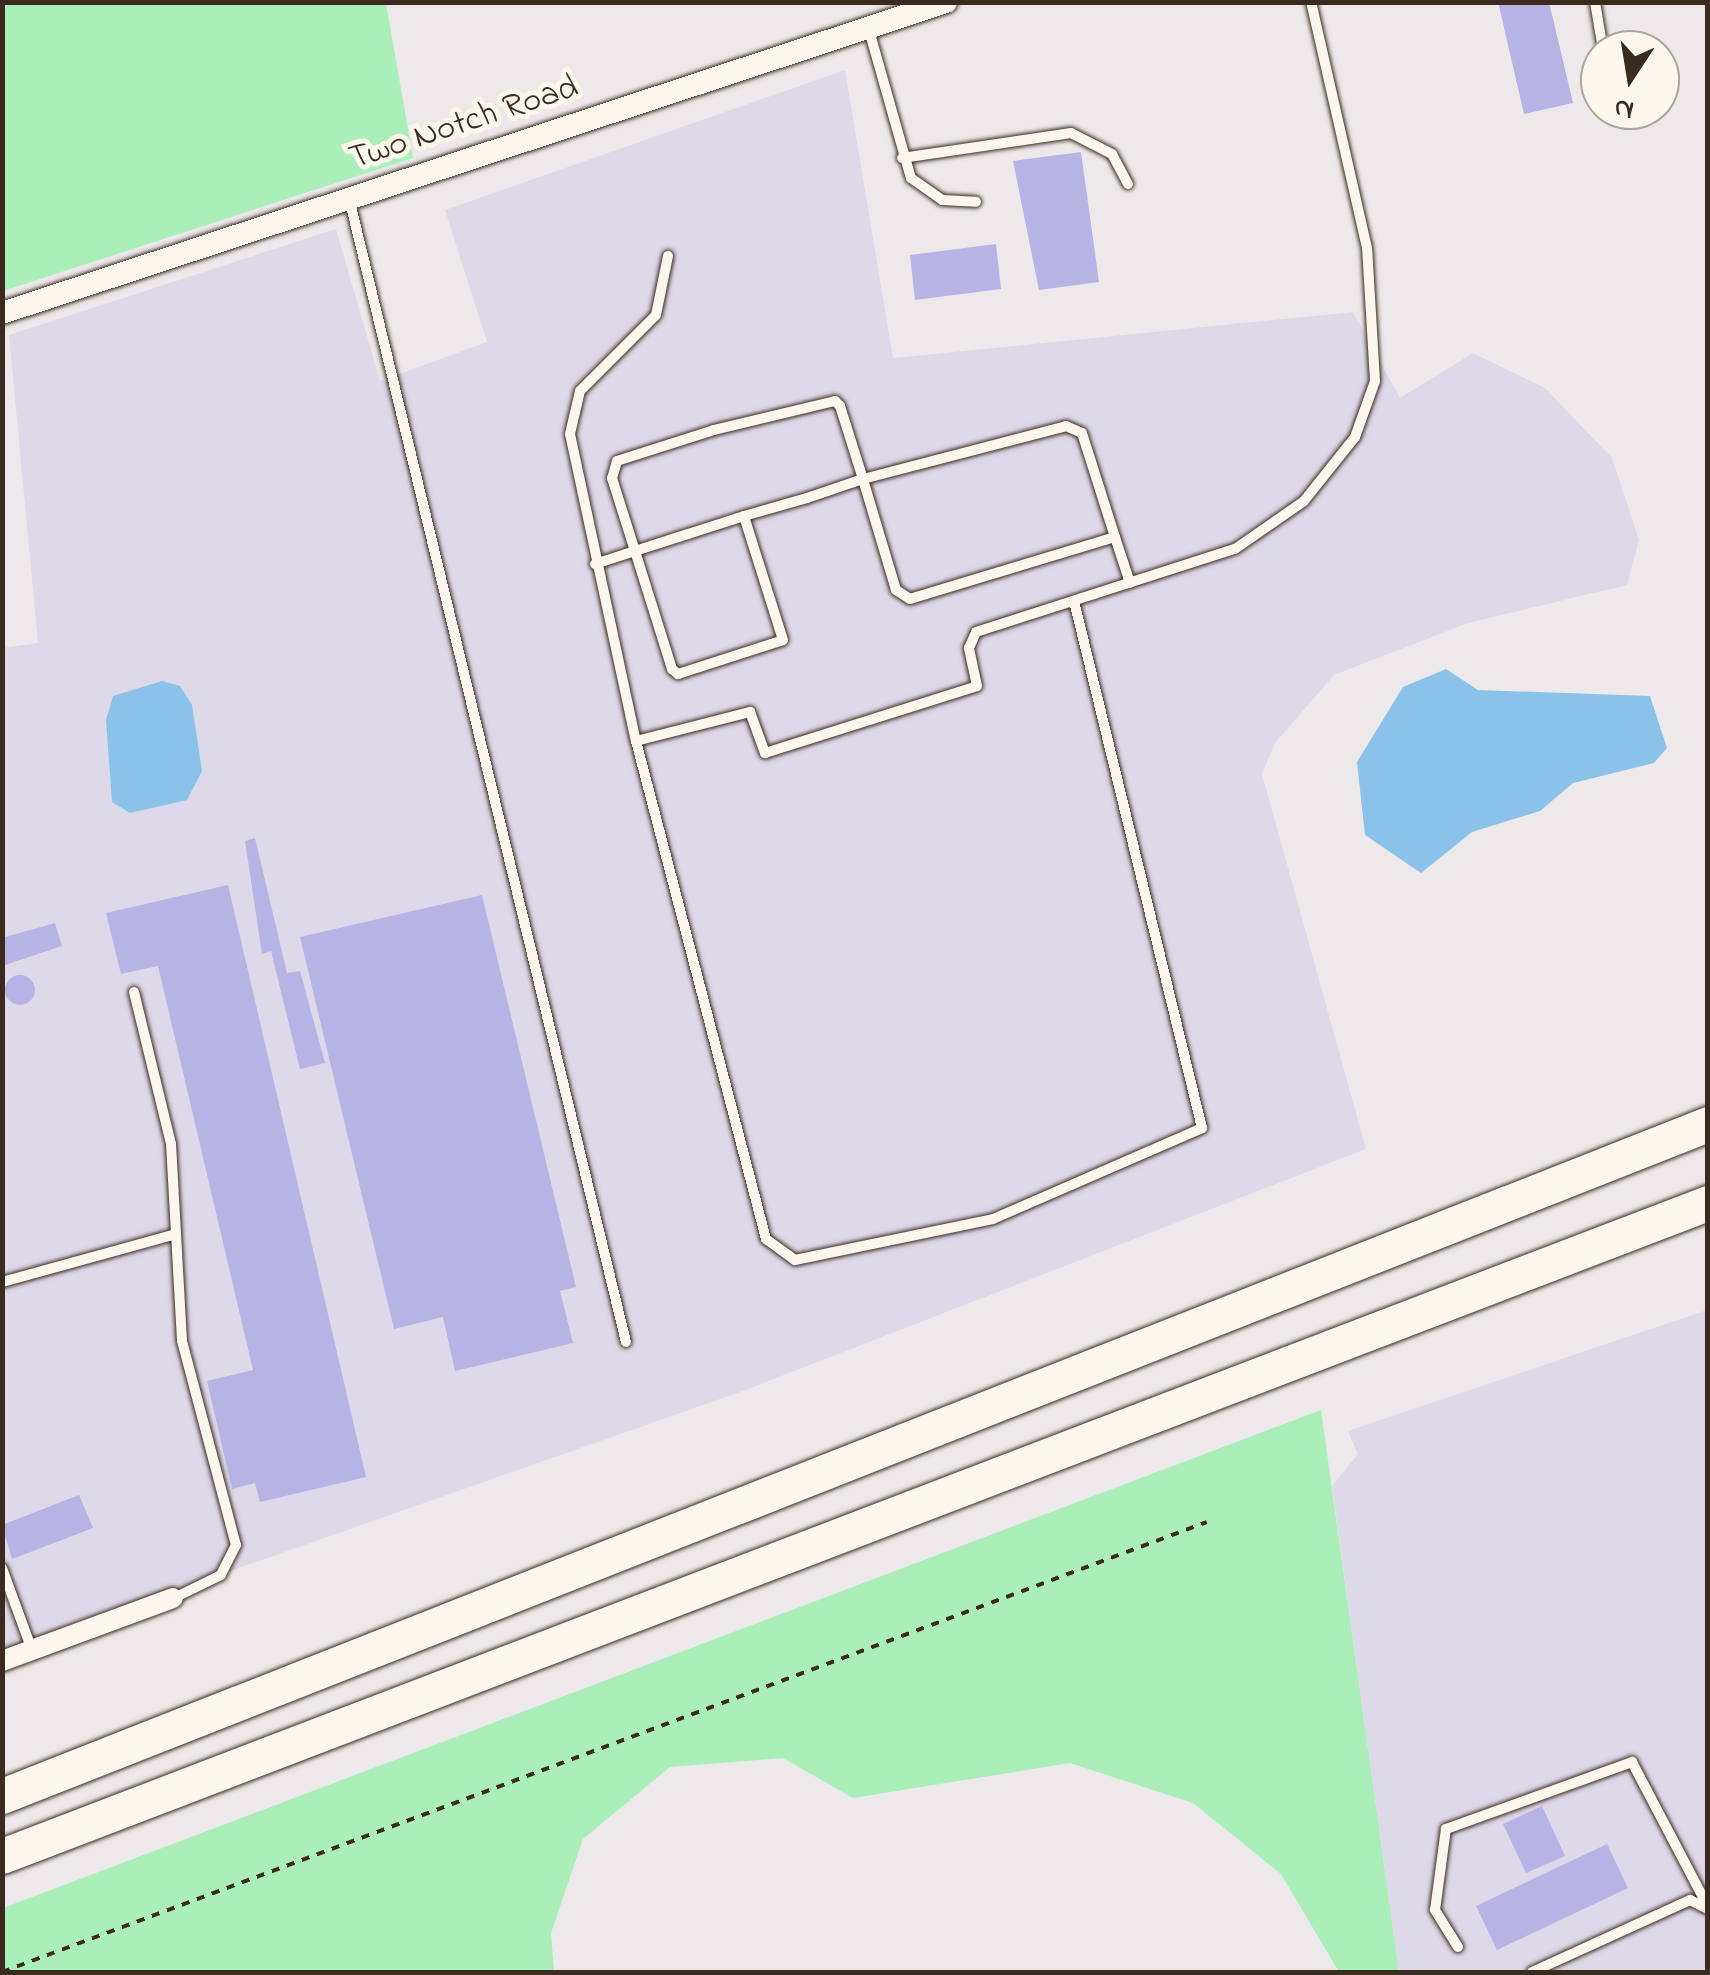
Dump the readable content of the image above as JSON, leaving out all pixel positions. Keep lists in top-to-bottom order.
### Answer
{
  "streets": {
    "street": ["Two Notch Road"]
  },
  "north": "bottom"
}
